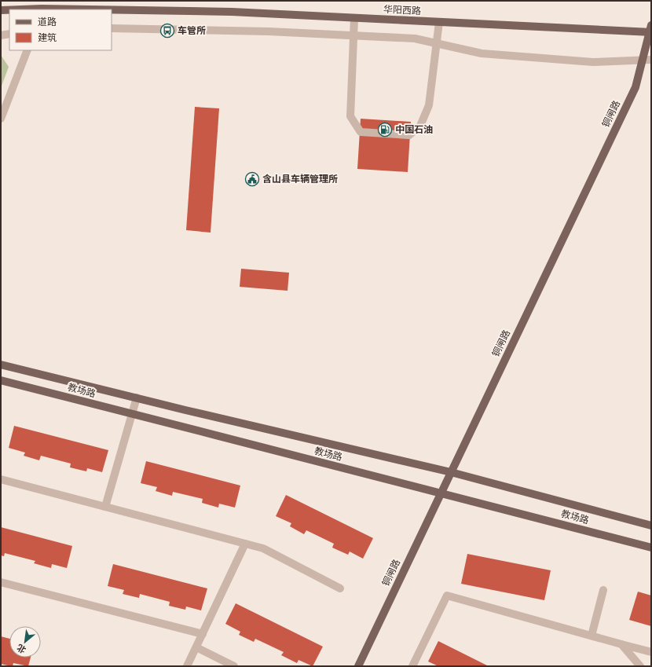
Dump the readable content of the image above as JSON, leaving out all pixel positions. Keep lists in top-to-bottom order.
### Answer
{
  "streets": {
    "main road": ["华阳西路", "铜闸路", "教场路"]
  },
  "crossings": [
    ["华阳西路", "铜闸路"],
    ["铜闸路", "教场路"]
  ],
  "places": {
    "bus stop": ["车管所"],
    "fuel station": ["中国石油"],
    "public building": ["含山县车辆管理所"]
  },
  "legend": ["道路", "建筑"],
  "north": "bottom left"
}
